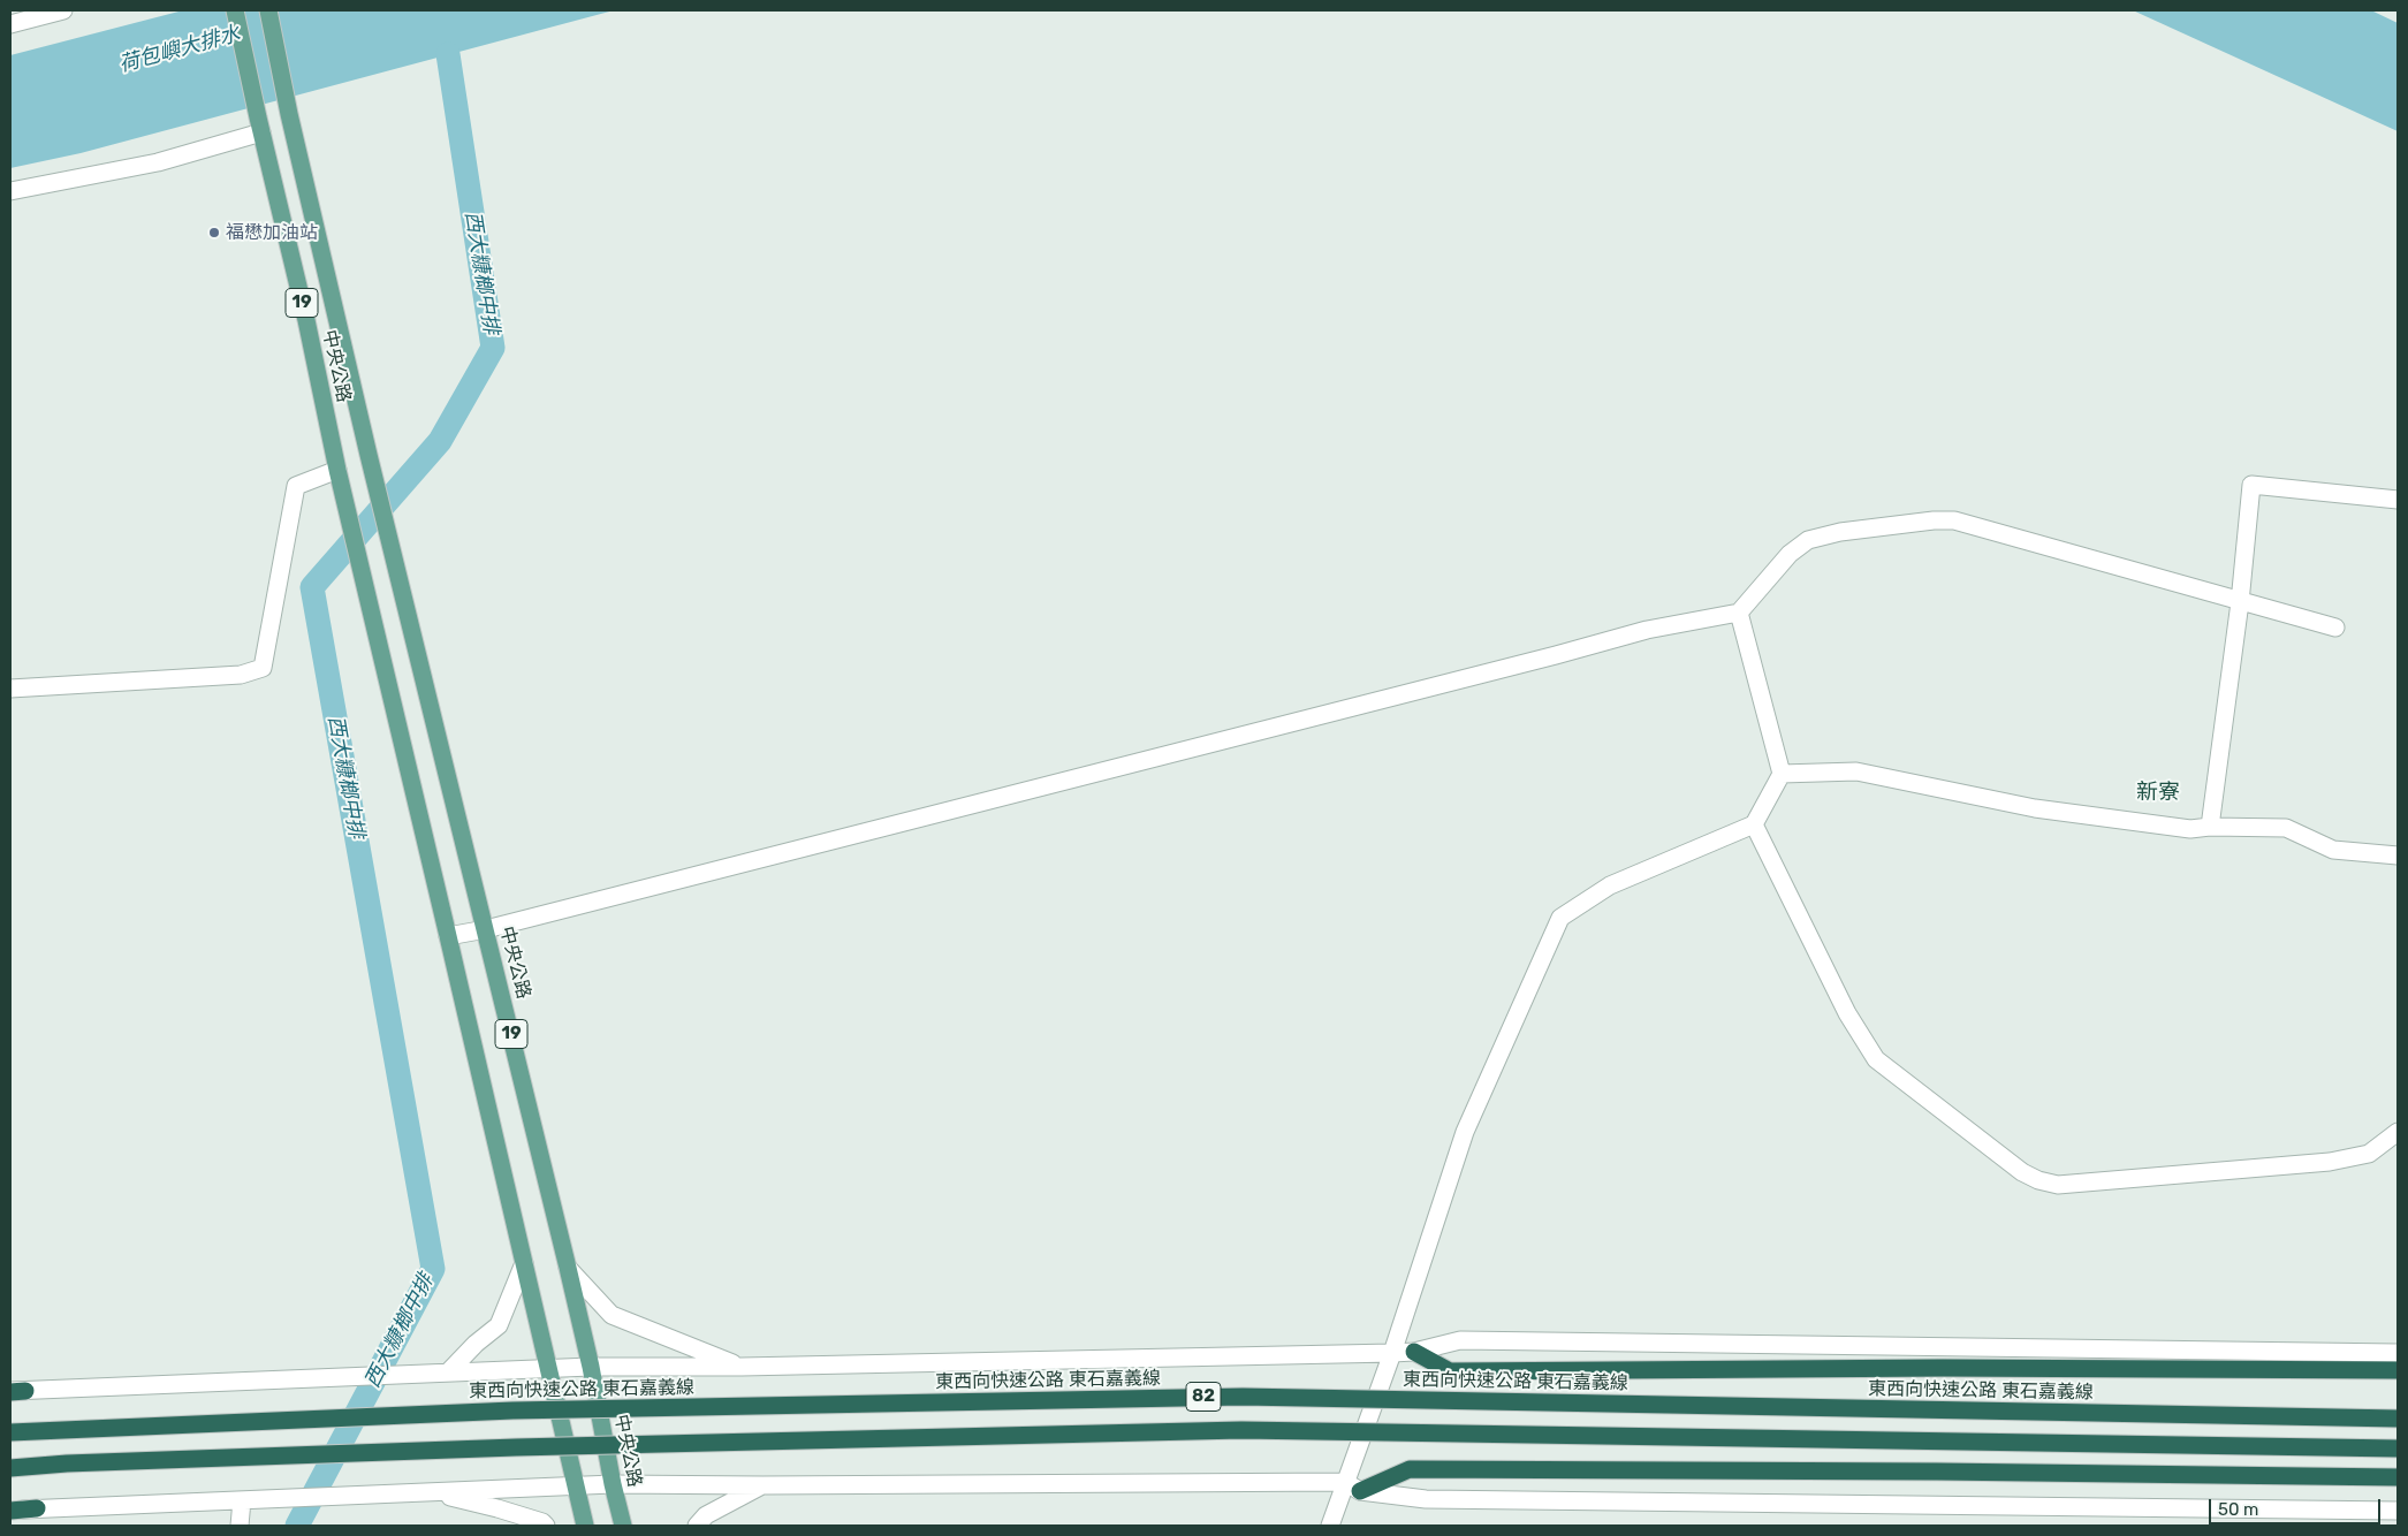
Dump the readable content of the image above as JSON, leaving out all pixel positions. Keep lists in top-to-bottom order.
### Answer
{
  "streets": {
    "highway": ["東西向快速公路 東石嘉義線", "82"],
    "main road": ["19", "中央公路"]
  },
  "crossings": [
    ["19", "中央公路"]
  ],
  "districts": ["新寮"],
  "water": ["荷包嶼大排水", "西大糠榔中排"],
  "places": ["福懋加油站"],
  "scale_bar": "50 m"
}
